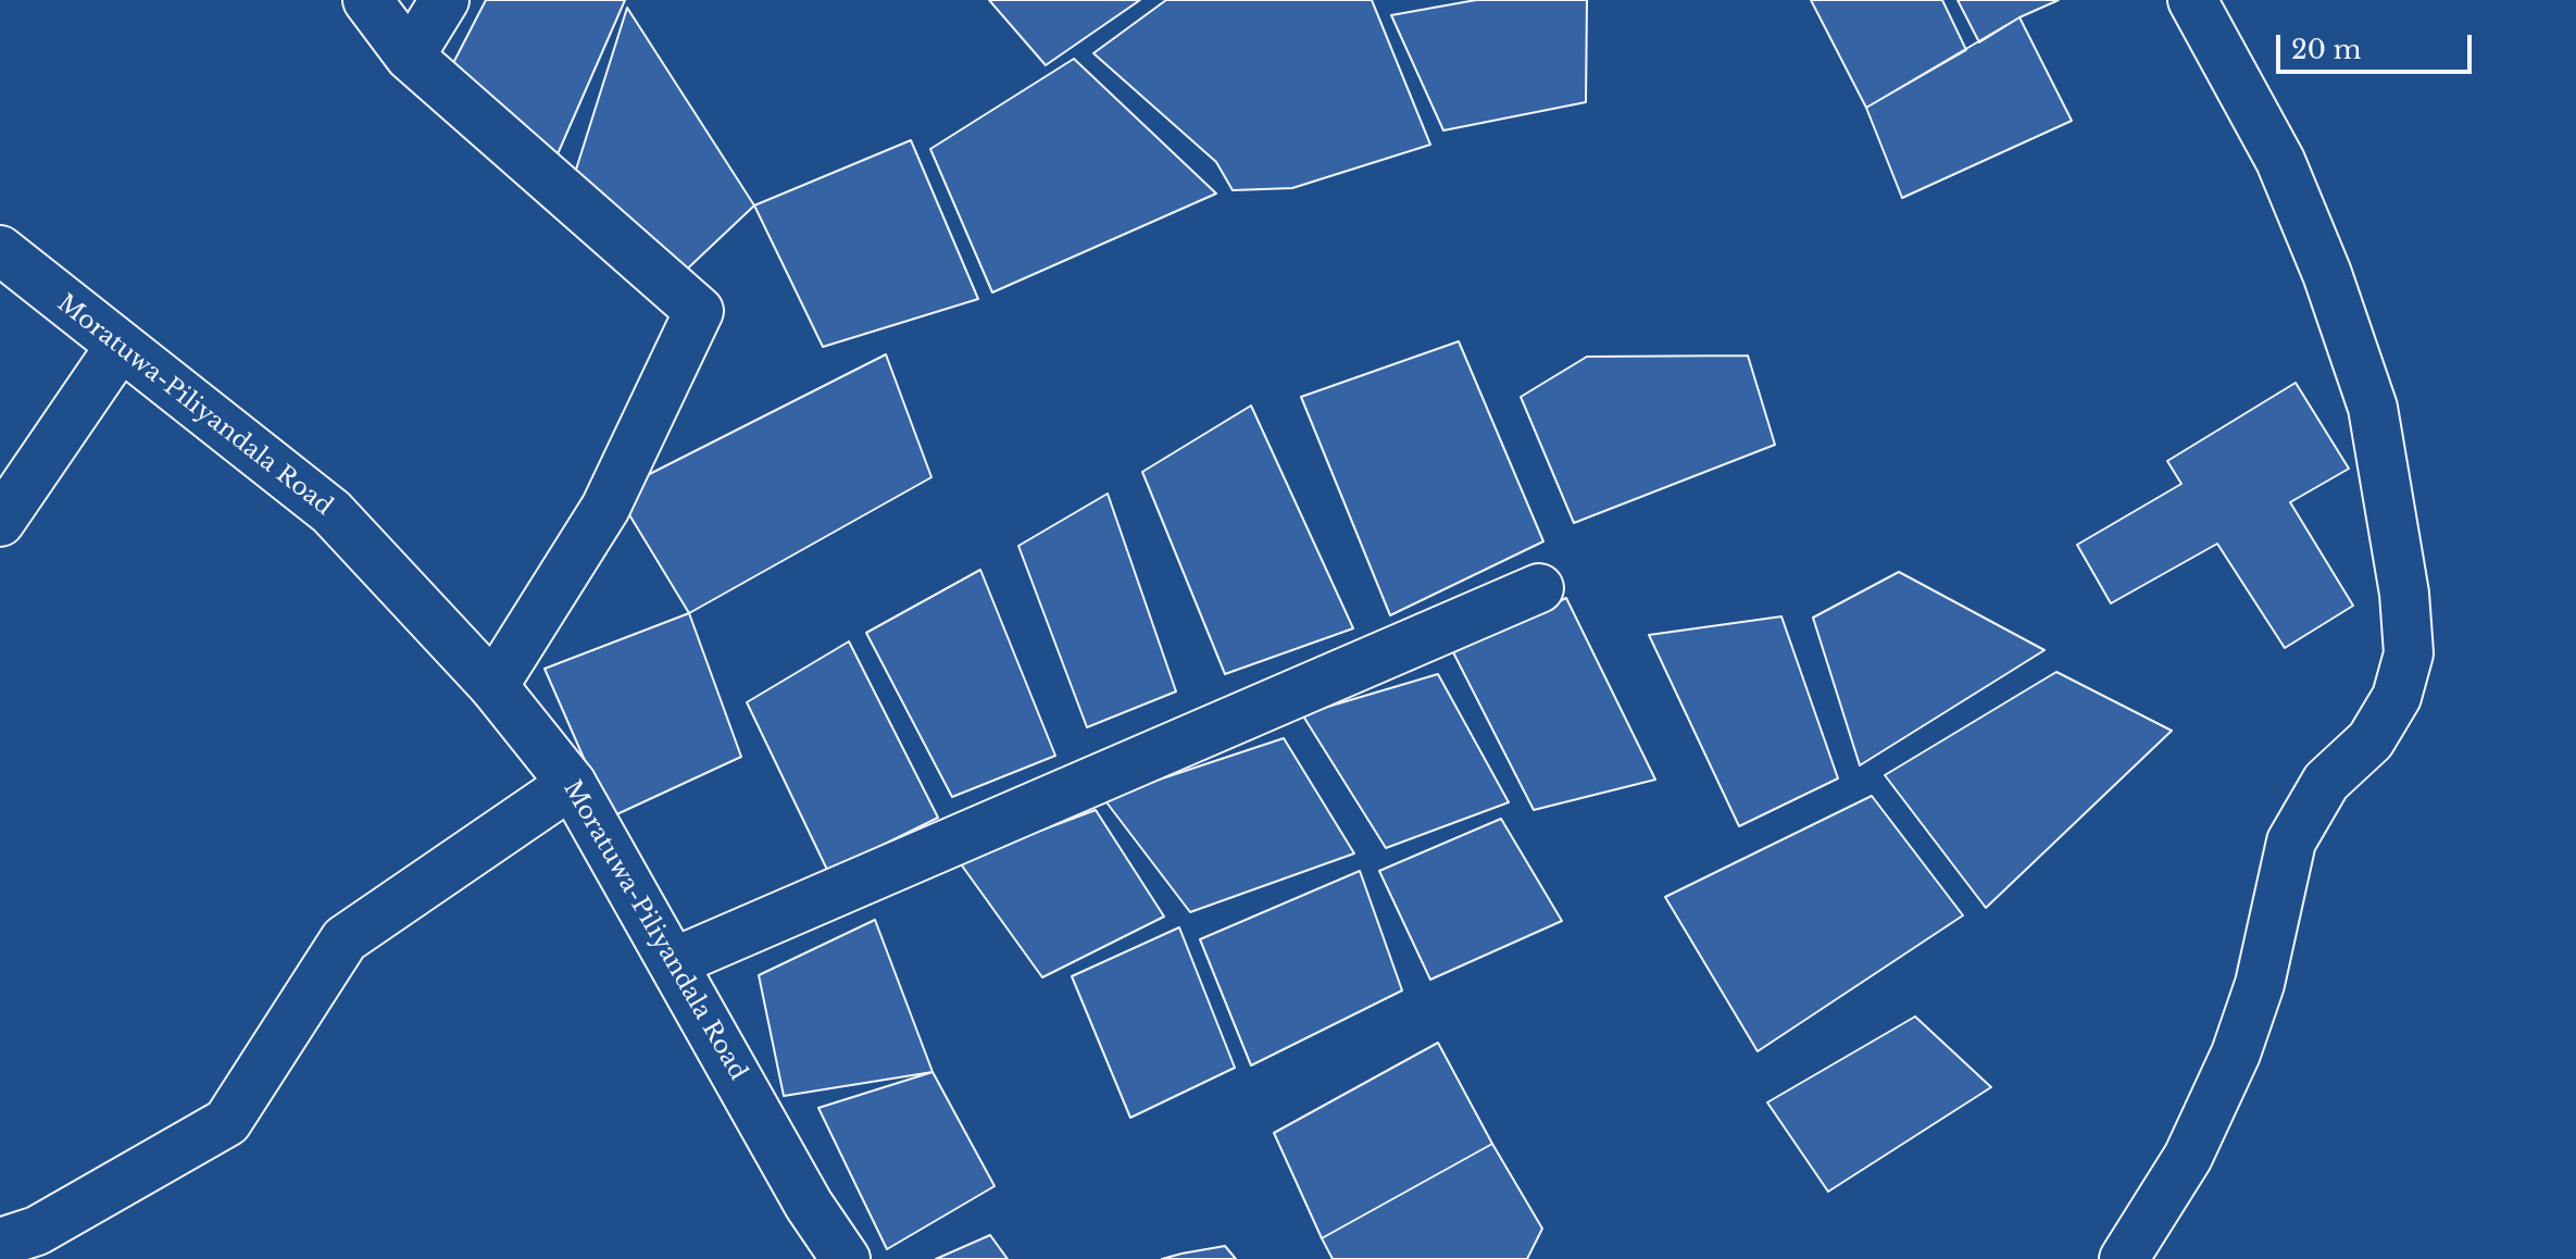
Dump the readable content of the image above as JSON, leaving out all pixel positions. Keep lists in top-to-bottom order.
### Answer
{
  "streets": {
    "street": ["Moratuwa-Piliyandala Road"]
  },
  "scale_bar": "20 m"
}
